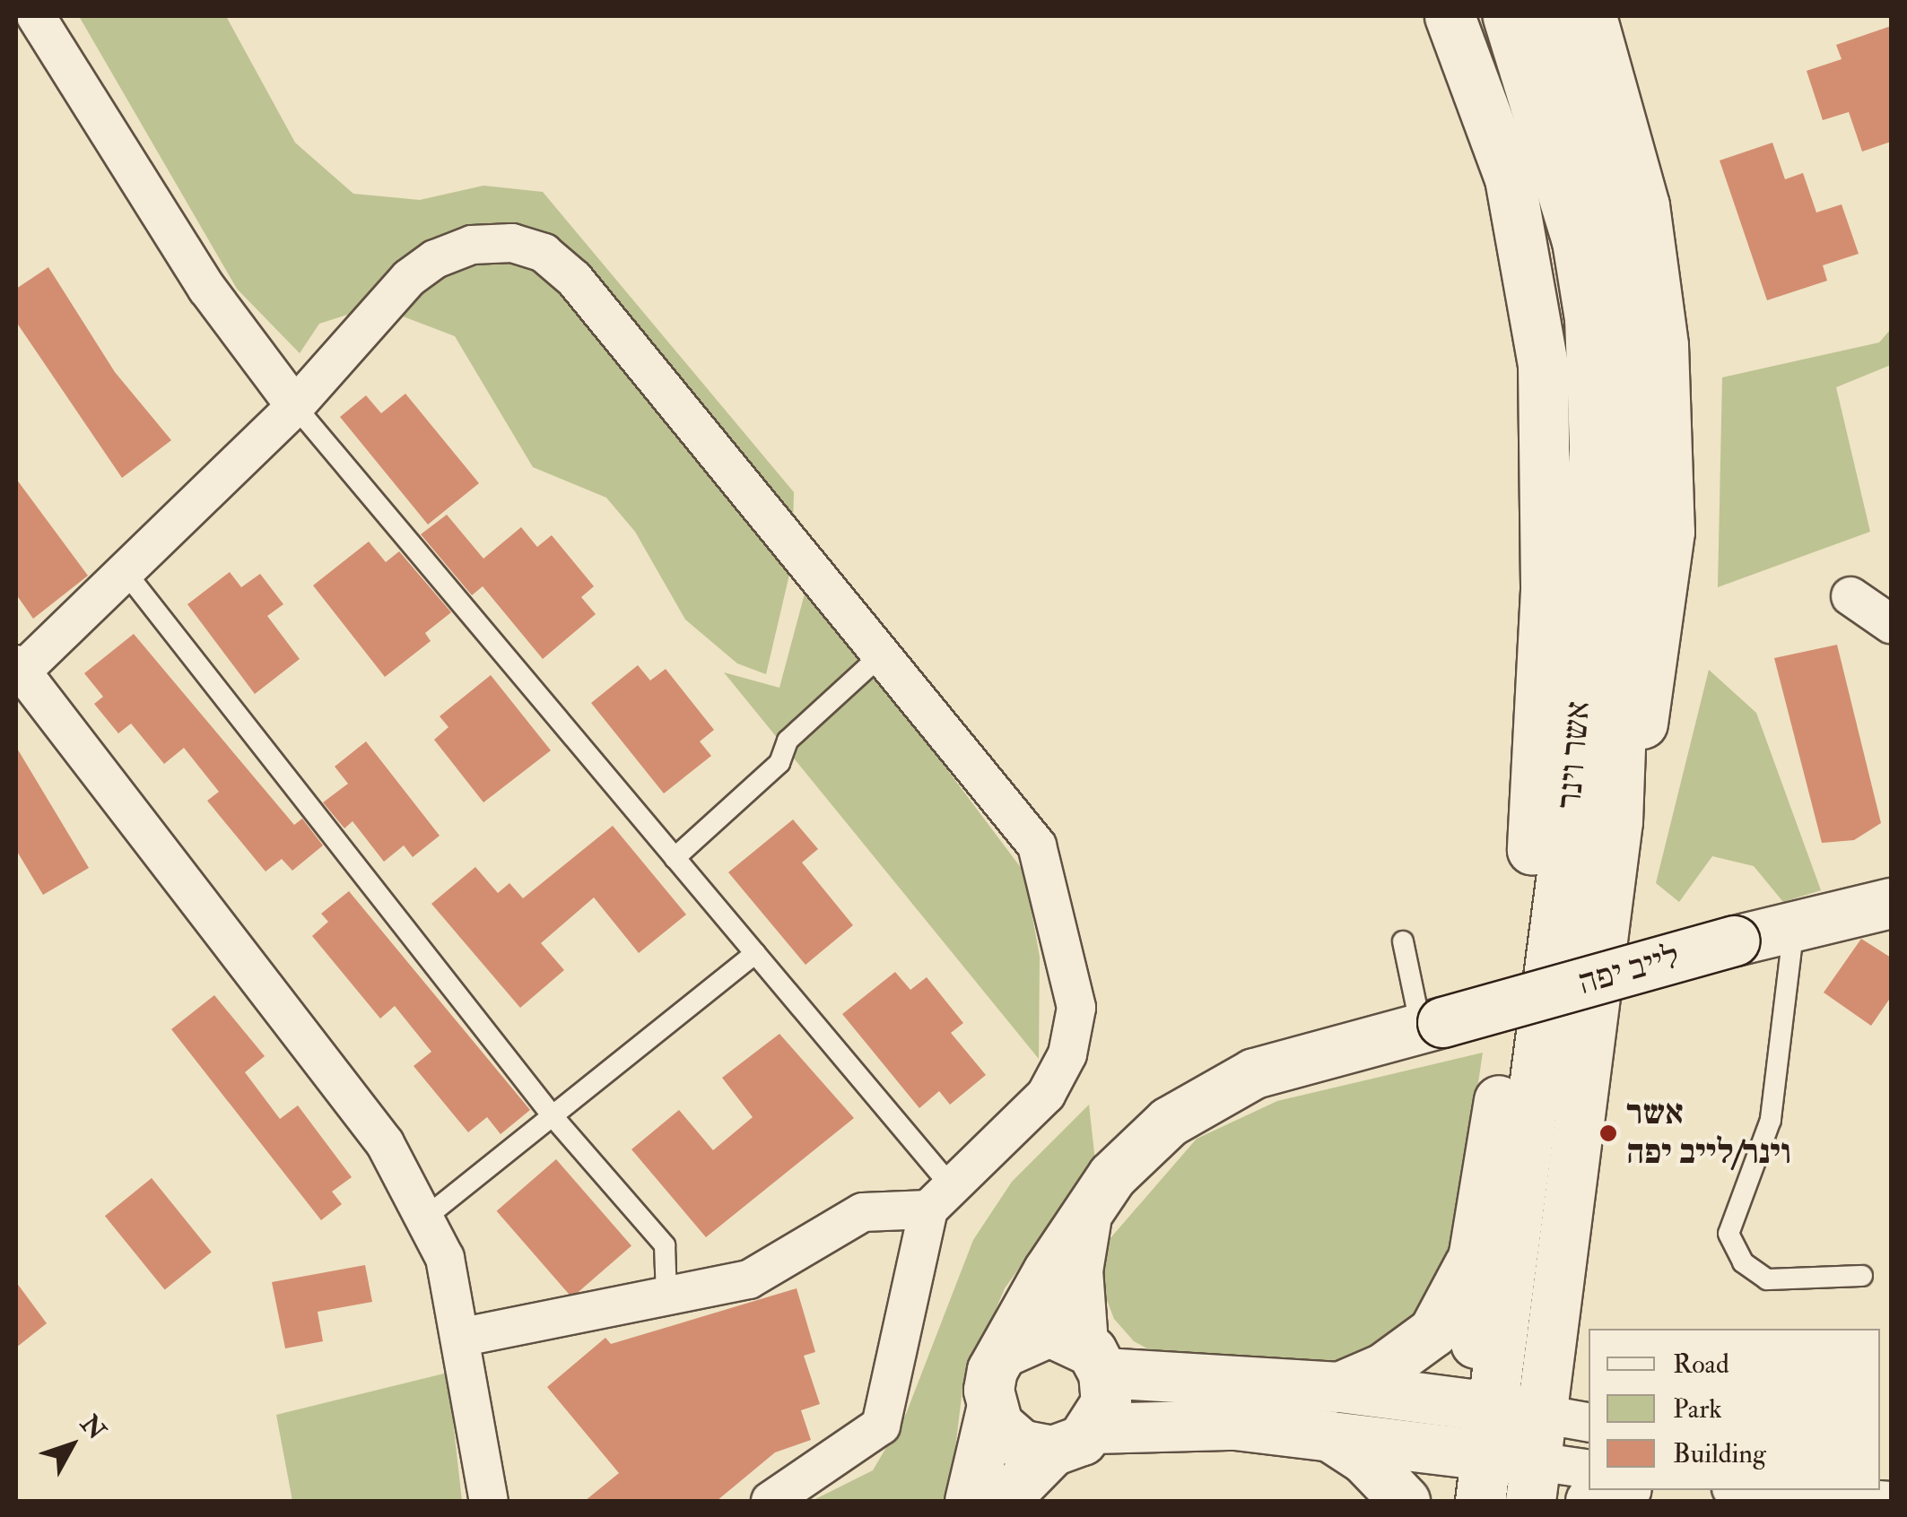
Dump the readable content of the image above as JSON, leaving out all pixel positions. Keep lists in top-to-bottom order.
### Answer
{
  "streets": {
    "main road": ["אשר וינר", "לייב יפה"]
  },
  "places": ["אשר וינר/לייב יפה"],
  "legend": ["Road", "Park", "Building"],
  "north": "top right"
}
